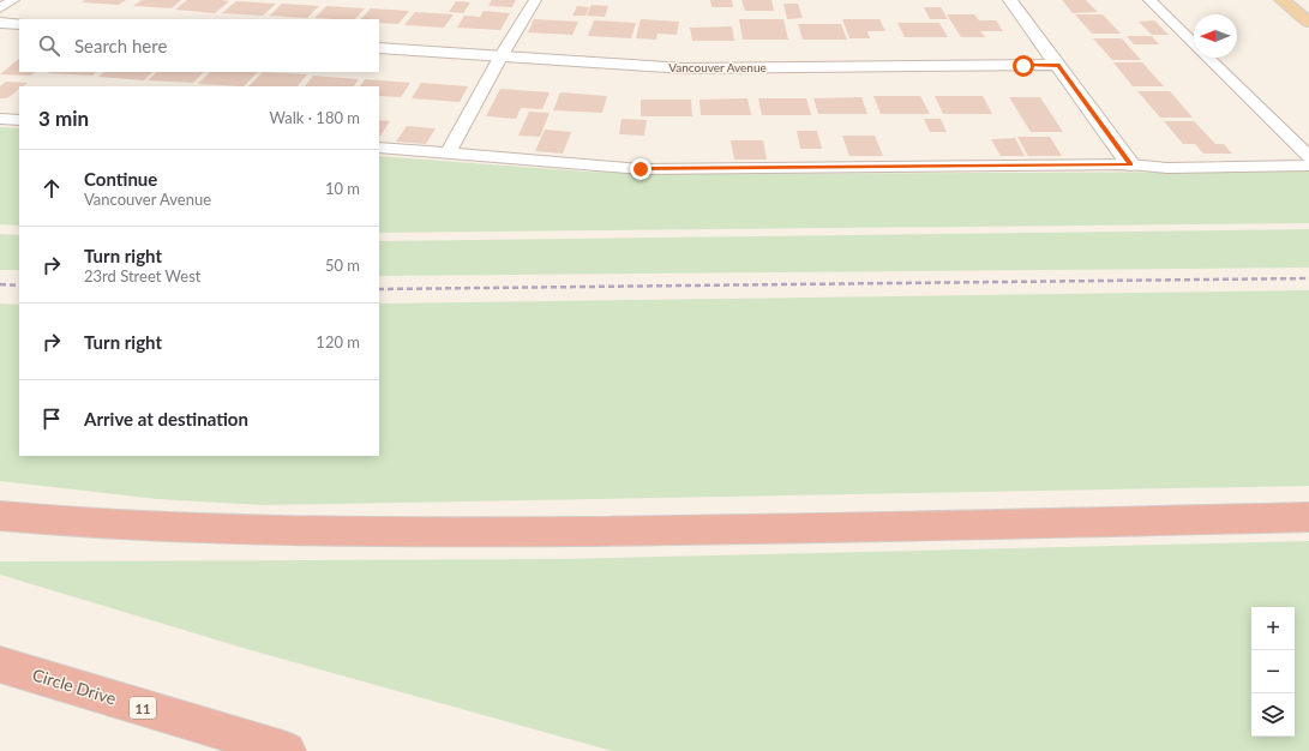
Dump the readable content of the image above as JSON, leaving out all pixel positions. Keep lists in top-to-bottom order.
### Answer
{
  "streets": {
    "highway": ["Circle Drive", "11"],
    "street": ["Vancouver Avenue"]
  },
  "north": "left",
  "page": {
    "search": "Search here",
    "heading": ["3 min", "Walk · 180 m"],
    "list": [
      ["Continue", "Vancouver Avenue", "10 m"],
      ["Turn right", "23rd Street West", "50 m"],
      ["Turn right", "120 m"],
      "Arrive at destination"
    ],
    "map_buttons": ["+", "−"]
  }
}
